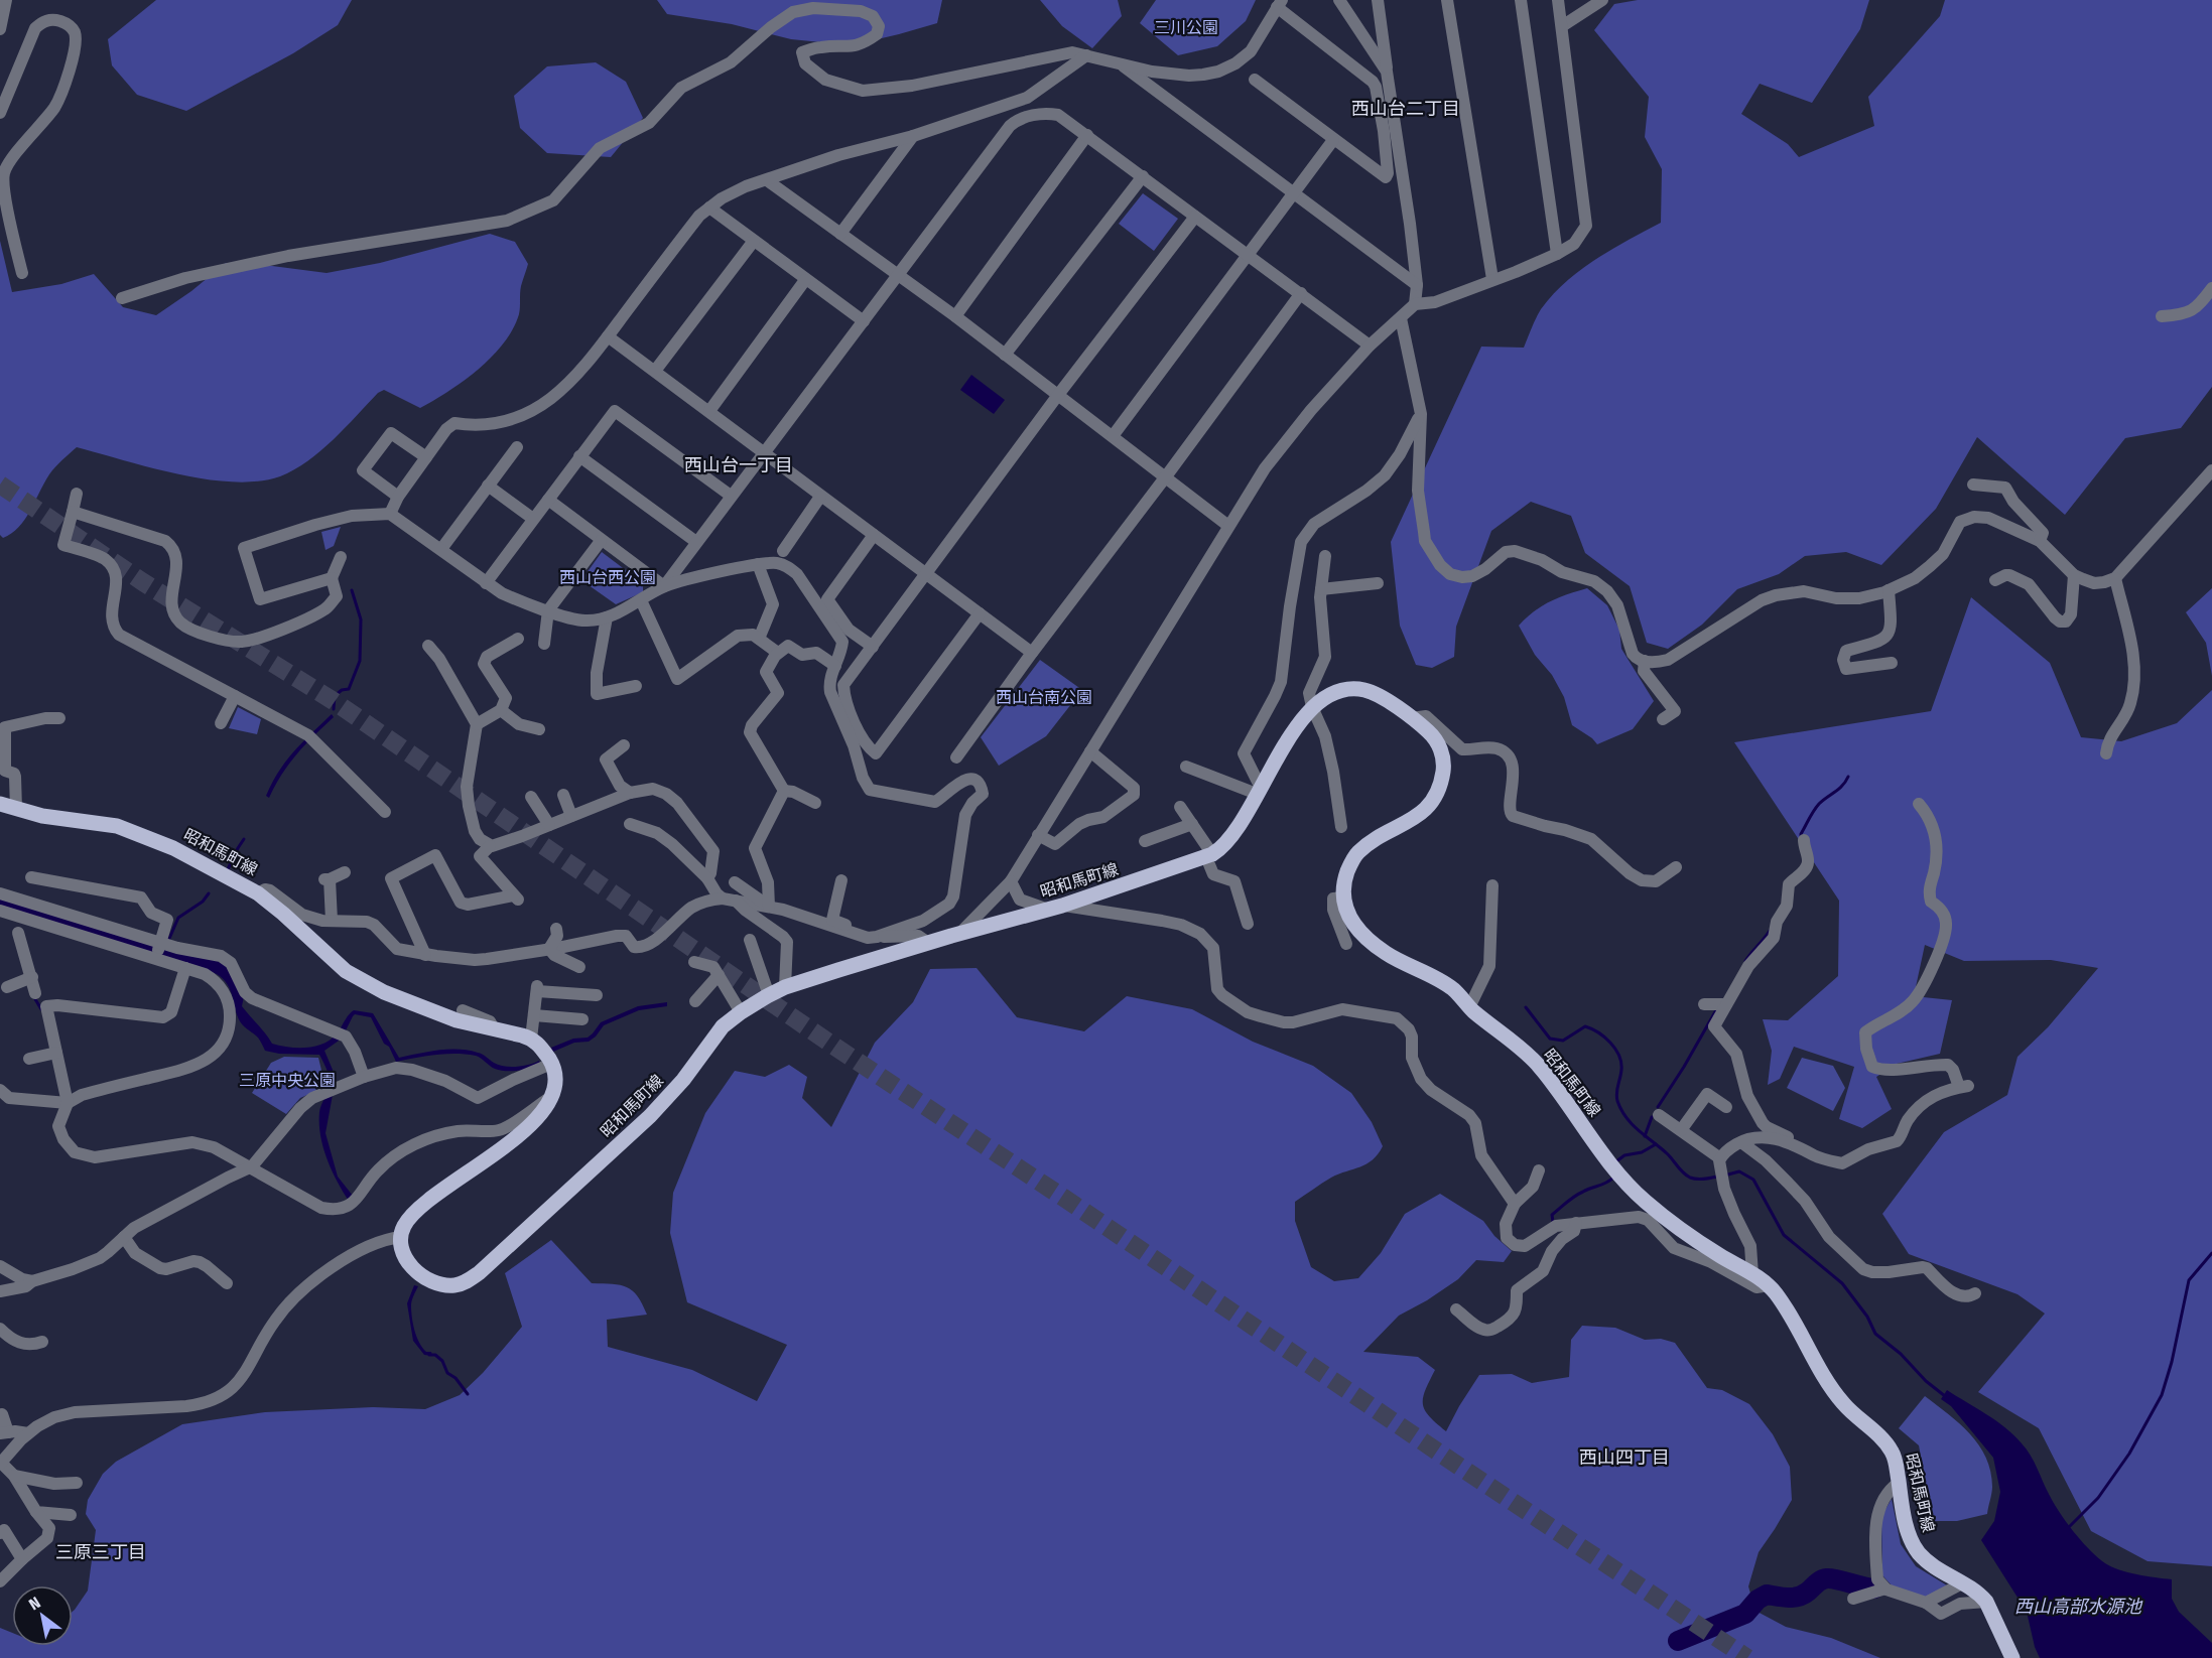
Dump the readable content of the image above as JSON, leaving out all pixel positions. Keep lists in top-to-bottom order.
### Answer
{
  "streets": {
    "main road": ["昭和馬町線"]
  },
  "districts": [
    "西山台二丁目",
    "西山台一丁目",
    "西山四丁目",
    "三原三丁目"
  ],
  "water": ["西山高部水源池"],
  "parks": [
    "三川公園",
    "西山台西公園",
    "西山台南公園",
    "三原中央公園"
  ],
  "north": "top left"
}
